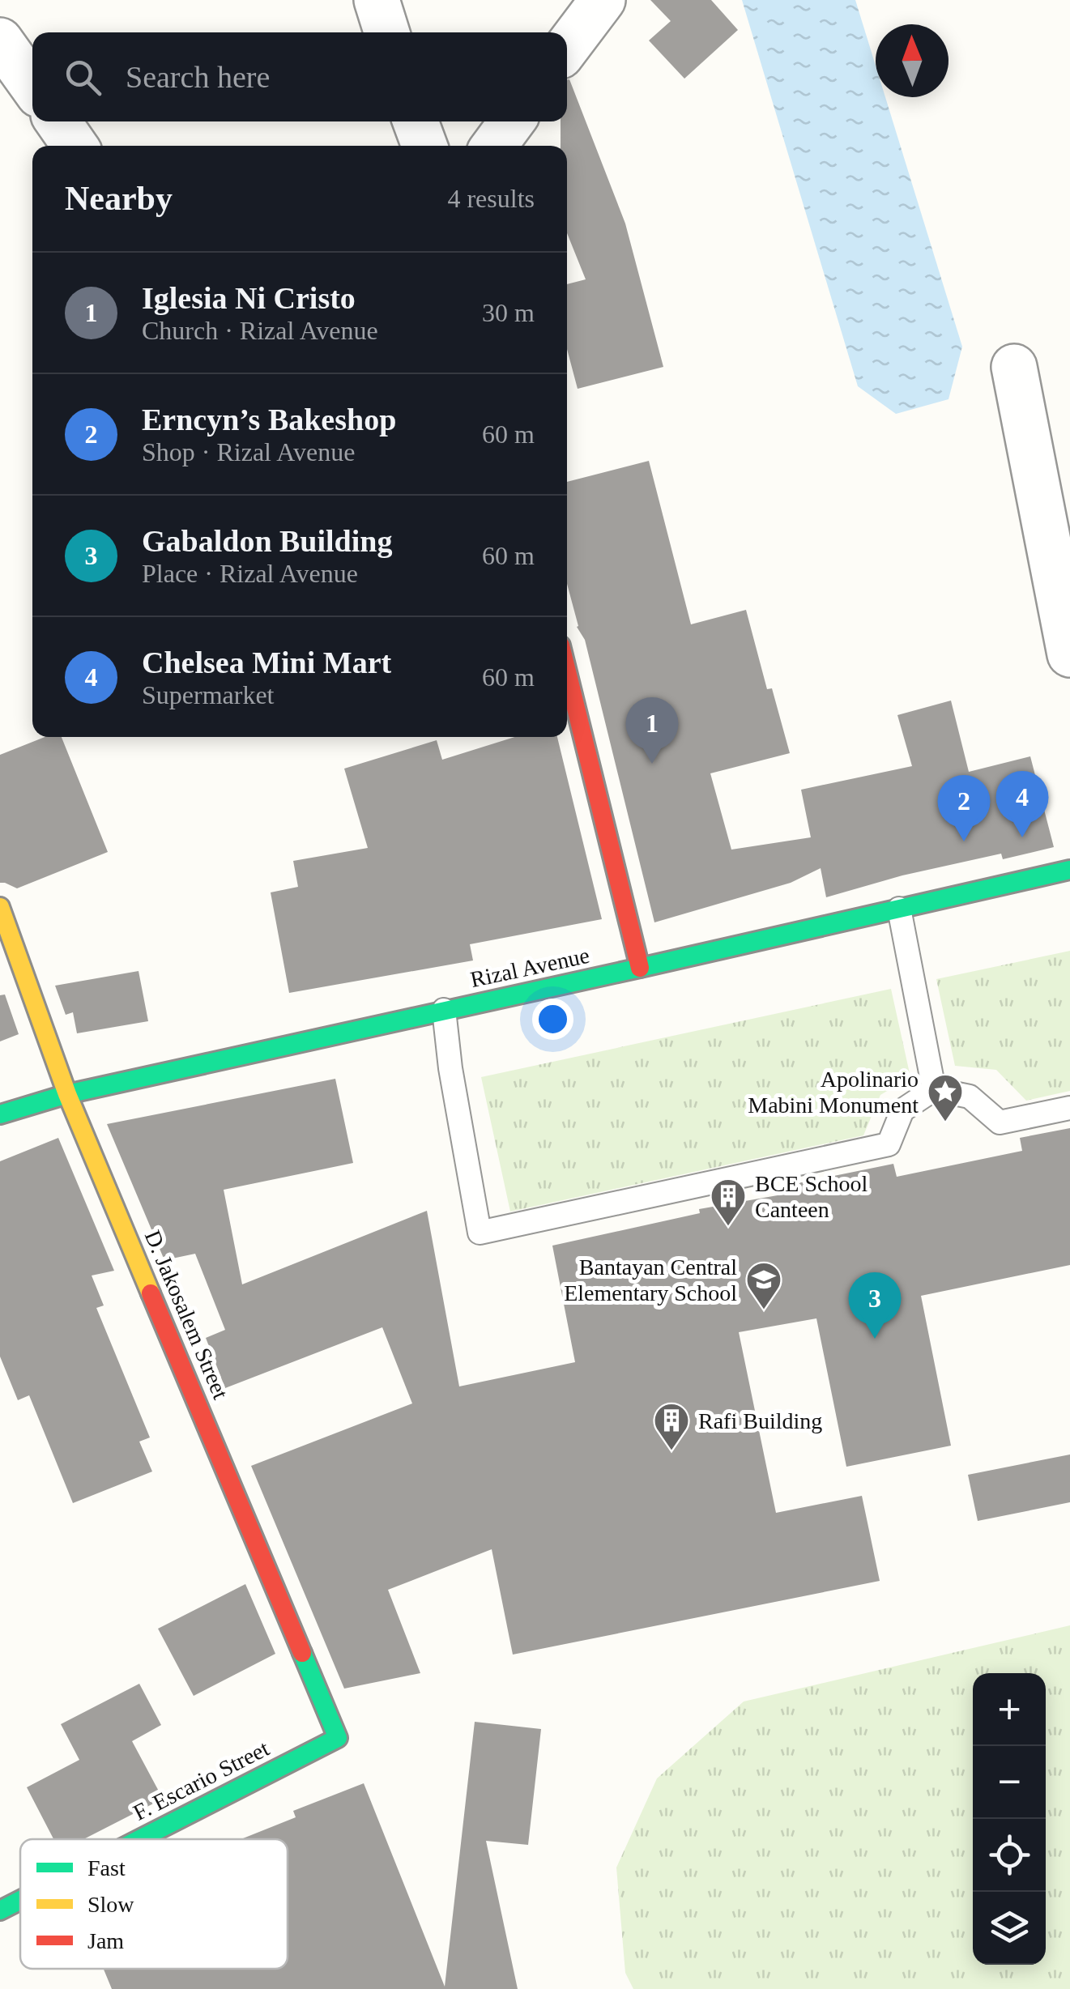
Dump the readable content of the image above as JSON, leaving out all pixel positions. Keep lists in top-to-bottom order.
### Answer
{
  "streets": {
    "street": ["Rizal Avenue", "D. Jakosalem Street", "F. Escario Street"]
  },
  "crossings": [
    ["Rizal Avenue", "D. Jakosalem Street"],
    ["D. Jakosalem Street", "F. Escario Street"]
  ],
  "places": {
    "place": ["Apolinario Mabini Monument"],
    "building": ["BCE School Canteen", "Rafi Building"],
    "school or university": ["Bantayan Central Elementary School"]
  },
  "legend": ["Fast", "Slow", "Jam"],
  "north": "top",
  "page": {
    "search": "Search here",
    "heading": ["Nearby", "4 results"],
    "list": [
      {
        "mark": "1",
        "name": "Iglesia Ni Cristo",
        "note": "Church · Rizal Avenue",
        "value": "30 m"
      },
      {
        "mark": "2",
        "name": "Erncyn’s Bakeshop",
        "note": "Shop · Rizal Avenue",
        "value": "60 m"
      },
      {
        "mark": "3",
        "name": "Gabaldon Building",
        "note": "Place · Rizal Avenue",
        "value": "60 m"
      },
      {
        "mark": "4",
        "name": "Chelsea Mini Mart",
        "note": "Supermarket",
        "value": "60 m"
      }
    ],
    "pins": [
      "1",
      "4",
      "2",
      "3"
    ],
    "map_buttons": ["+", "−"]
  }
}
